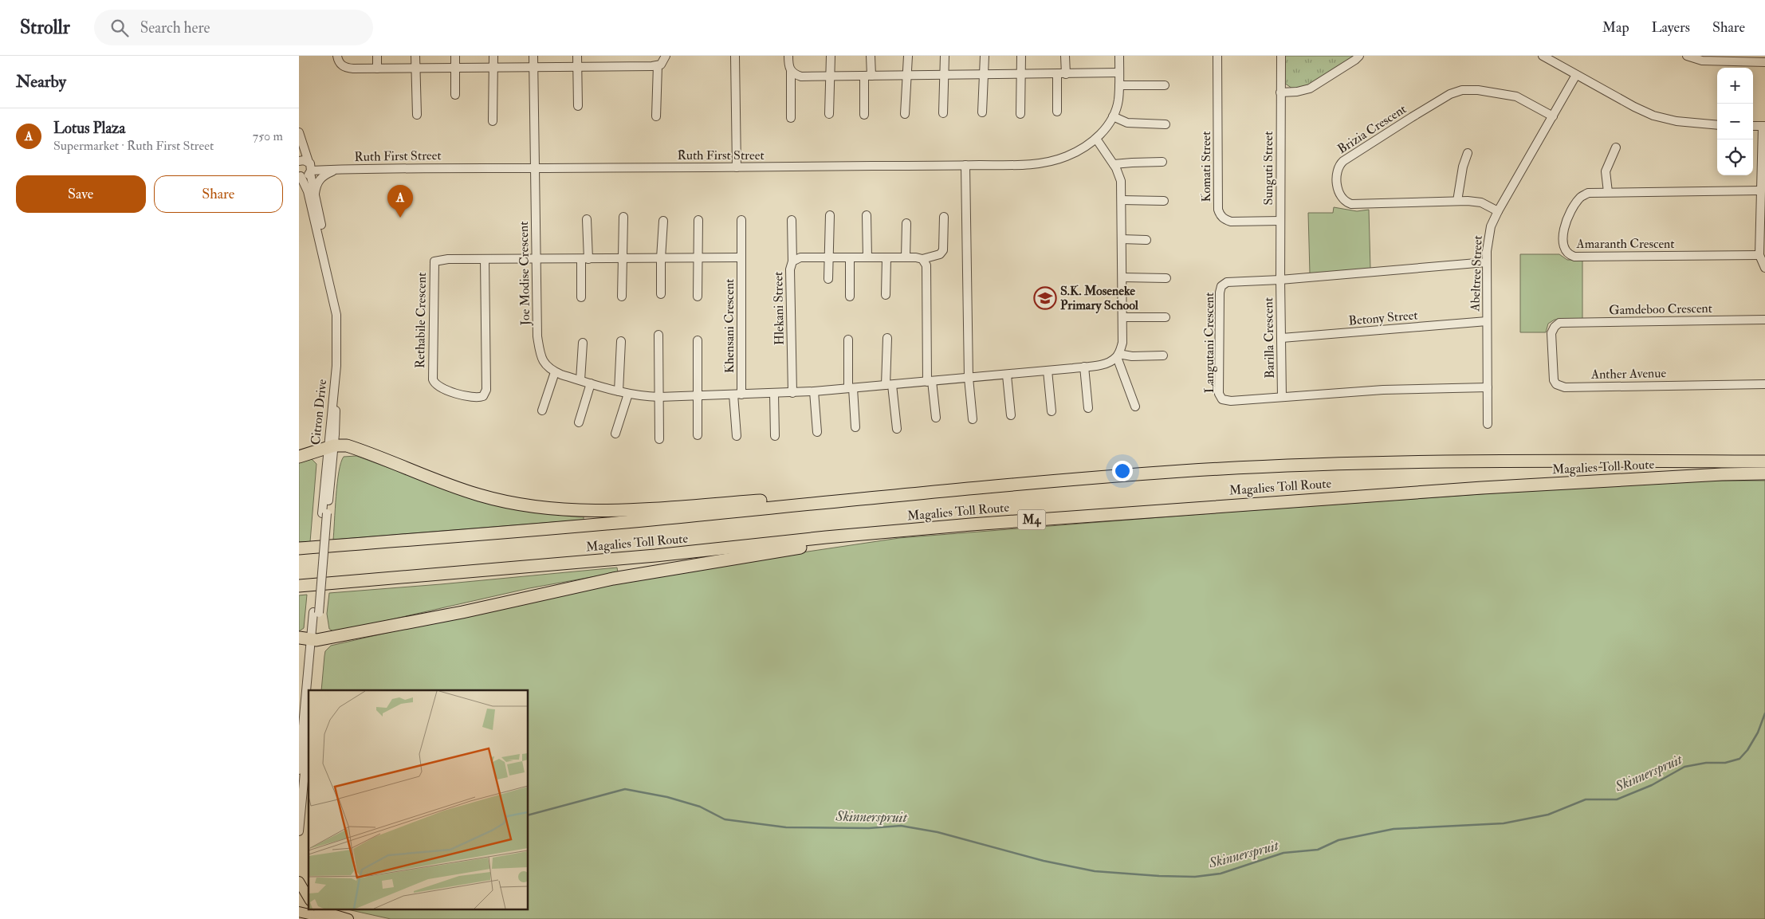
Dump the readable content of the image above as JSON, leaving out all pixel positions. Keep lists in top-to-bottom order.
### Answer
{
  "streets": {
    "highway": ["Magalies Toll Route", "M4"],
    "street": [
      "Brizia Crescent",
      "Ruth First Street",
      "Komati Street",
      "Sunguti Street",
      "Amaranth Crescent",
      "Joe Modise Crescent",
      "Abeltree Street",
      "Hlekani Street",
      "Gamdeboo Crescent",
      "Betony Street",
      "Rethabile Crescent",
      "Khensani Crescent",
      "Barilla Crescent",
      "Langutani Crescent",
      "Anther Avenue",
      "Citron Drive"
    ]
  },
  "crossings": [
    ["Brizia Crescent", "Abeltree Street"],
    ["Ruth First Street", "Joe Modise Crescent"],
    ["Ruth First Street", "Citron Drive"],
    ["Komati Street", "Sunguti Street"],
    ["Sunguti Street", "Barilla Crescent"],
    ["Sunguti Street", "Langutani Crescent"],
    ["Joe Modise Crescent", "Hlekani Street"],
    ["Joe Modise Crescent", "Rethabile Crescent"],
    ["Joe Modise Crescent", "Khensani Crescent"],
    ["Abeltree Street", "Betony Street"],
    ["Abeltree Street", "Barilla Crescent"],
    ["Gamdeboo Crescent", "Anther Avenue"],
    ["Betony Street", "Barilla Crescent"],
    ["Barilla Crescent", "Langutani Crescent"]
  ],
  "water": ["Skinnerspruit"],
  "places": {
    "school or university": ["S.K. Moseneke Primary School"]
  },
  "page": {
    "header": "Strollr",
    "search": "Search here",
    "nav": ["Map", "Layers", "Share"],
    "heading": "Nearby",
    "map_buttons": ["+", "−"],
    "list": [
      {
        "mark": "A",
        "name": "Lotus Plaza",
        "note": "Supermarket · Ruth First Street",
        "value": "750 m"
      }
    ],
    "buttons": ["Save", "Share"],
    "pins": "A"
  }
}
